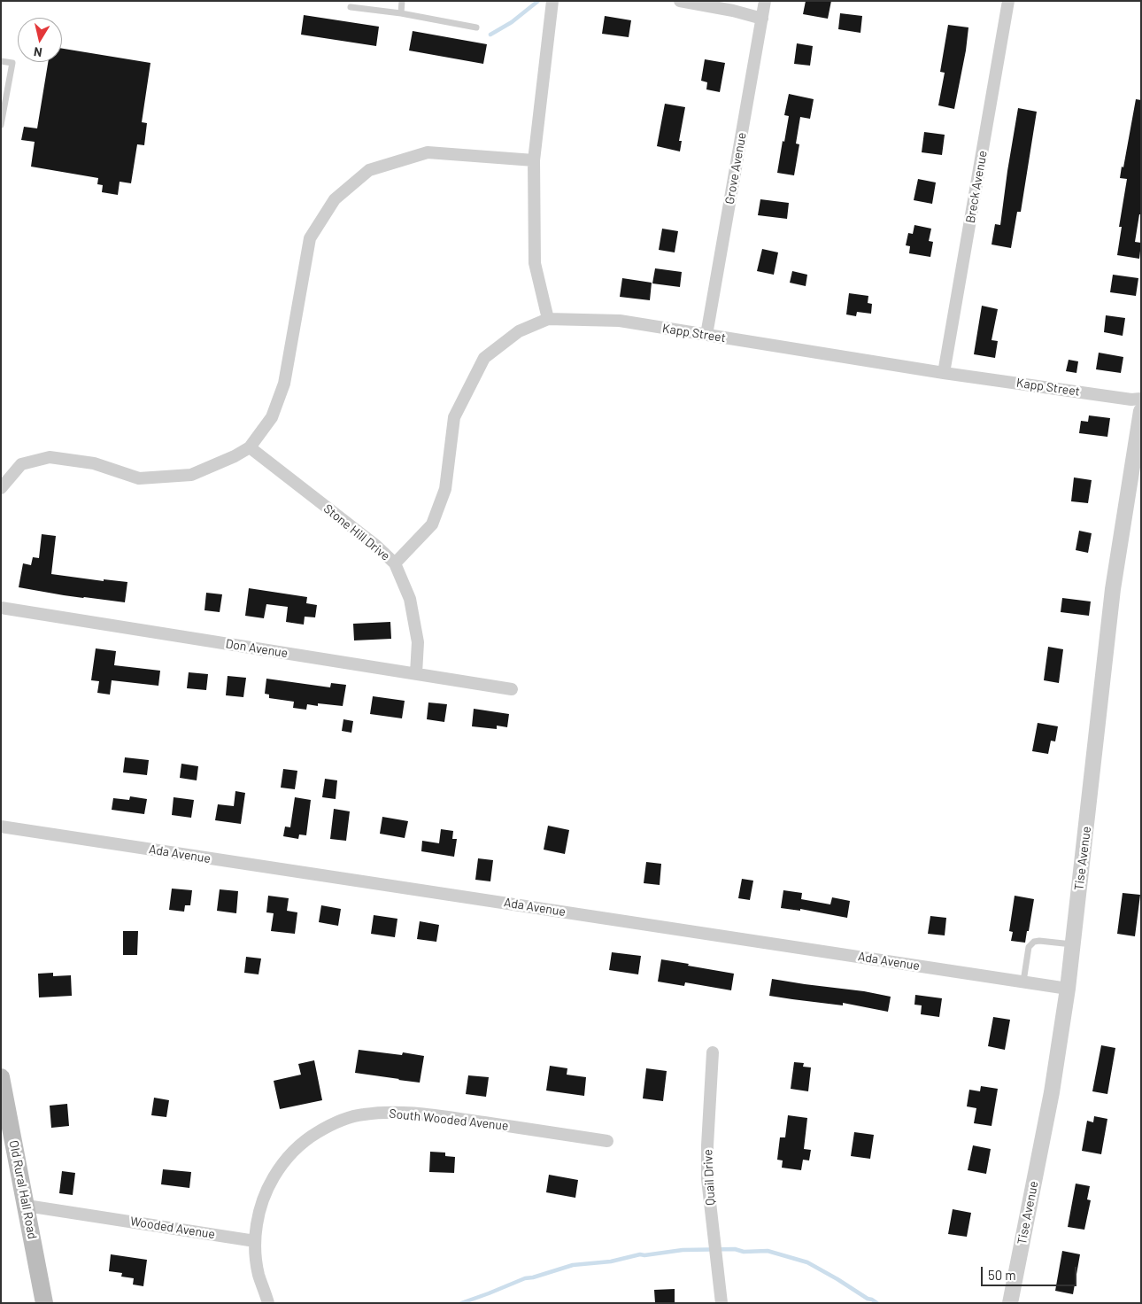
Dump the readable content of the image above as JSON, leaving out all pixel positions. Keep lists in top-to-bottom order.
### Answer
{
  "streets": {
    "main road": ["Old Rural Hall Road"],
    "street": [
      "Grove Avenue",
      "Breck Avenue",
      "Kapp Street",
      "Stone Hill Drive",
      "Don Avenue",
      "Ada Avenue",
      "Tise Avenue",
      "South Wooded Avenue",
      "Quail Drive",
      "Wooded Avenue"
    ]
  },
  "crossings": [
    ["Grove Avenue", "Kapp Street"],
    ["Breck Avenue", "Kapp Street"],
    ["Kapp Street", "Stone Hill Drive"],
    ["Stone Hill Drive", "Don Avenue"],
    ["Ada Avenue", "Tise Avenue"],
    ["South Wooded Avenue", "Wooded Avenue"],
    ["Old Rural Hall Road", "Wooded Avenue"]
  ],
  "scale_bar": "50 m",
  "north": "bottom"
}
